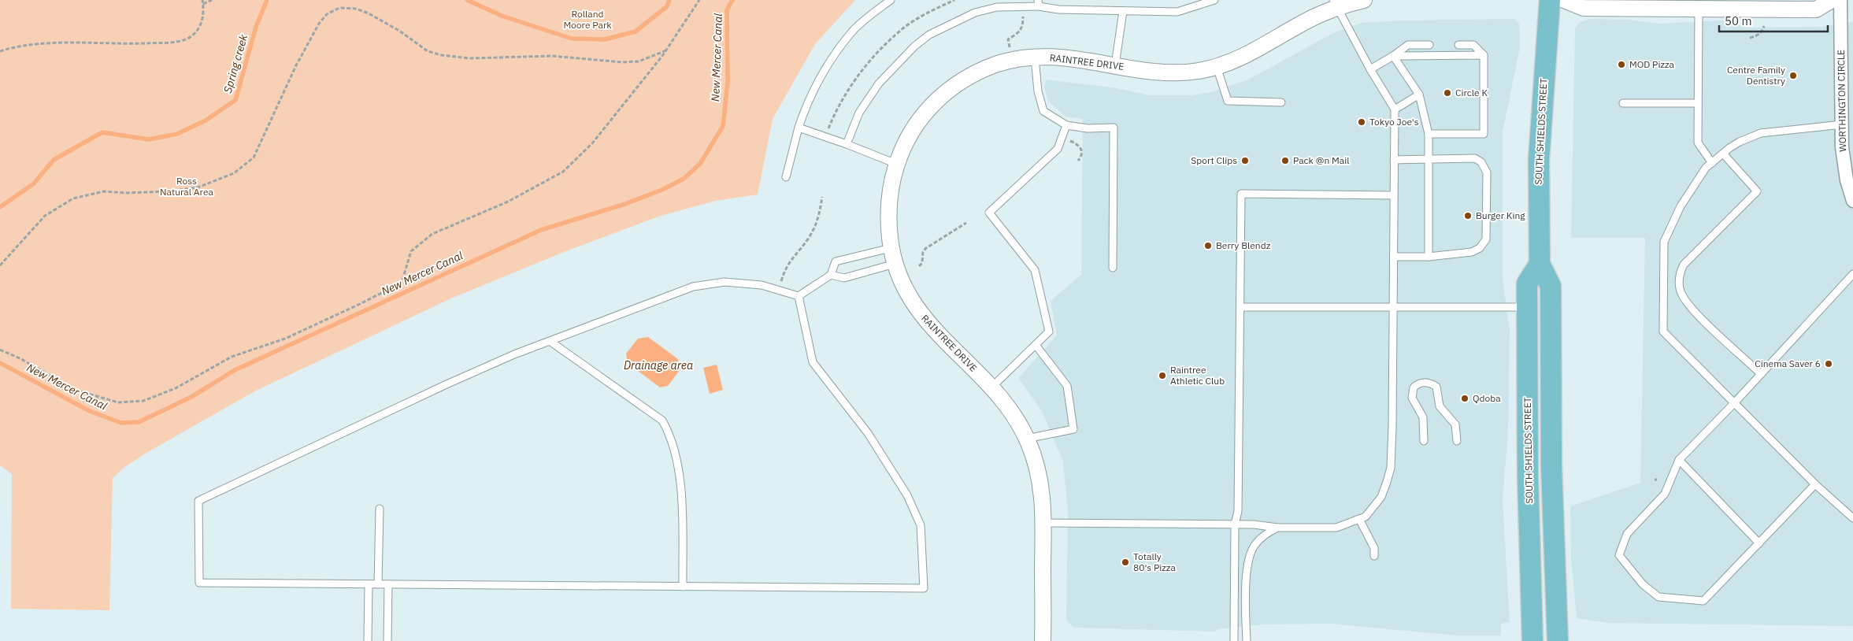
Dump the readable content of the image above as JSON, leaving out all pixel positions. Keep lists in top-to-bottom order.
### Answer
{
  "streets": {
    "main road": ["SOUTH SHIELDS STREET"],
    "street": ["RAINTREE DRIVE", "WORTHINGTON CIRCLE"]
  },
  "water": ["New Mercer Canal", "Spring creek", "Drainage area"],
  "parks": ["Rolland Moore Park", "Ross Natural Area"],
  "places": [
    "MOD Pizza",
    "Centre Family Dentistry",
    "Circle K",
    "Tokyo Joe's",
    "Sport Clips",
    "Pack @n Mail",
    "Burger King",
    "Berry Blendz",
    "Cinema Saver 6",
    "Raintree Athletic Club",
    "Qdoba",
    "Totally 80's Pizza"
  ],
  "scale_bar": "50 m"
}
